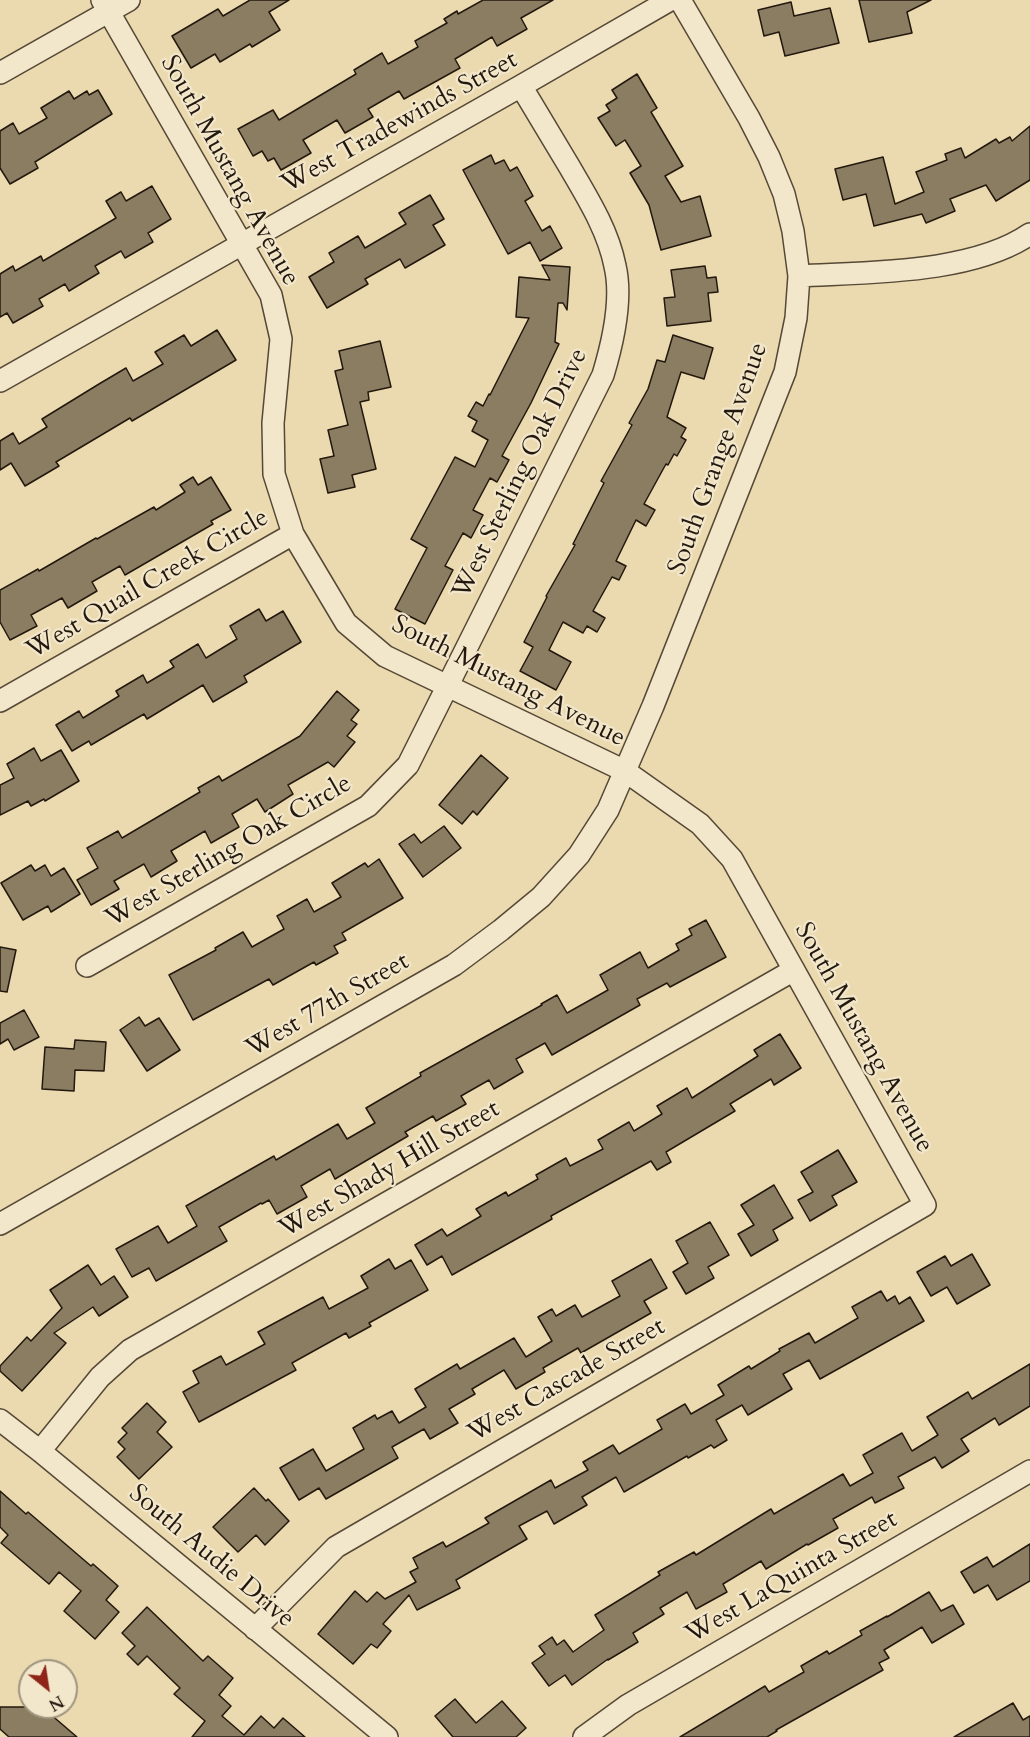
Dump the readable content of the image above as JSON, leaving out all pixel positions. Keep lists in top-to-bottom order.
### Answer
{
  "streets": {
    "street": [
      "West Tradewinds Street",
      "South Mustang Avenue",
      "South Grange Avenue",
      "West Sterling Oak Drive",
      "West Quail Creek Circle",
      "West Sterling Oak Circle",
      "West 77th Street",
      "West Shady Hill Street",
      "West Cascade Street",
      "South Audie Drive",
      "West LaQuinta Street"
    ]
  },
  "crossings": [
    ["West Tradewinds Street", "South Mustang Avenue"],
    ["West Tradewinds Street", "West Sterling Oak Drive"],
    ["South Mustang Avenue", "South Grange Avenue"],
    ["South Mustang Avenue", "West Sterling Oak Drive"],
    ["South Mustang Avenue", "West Quail Creek Circle"],
    ["South Mustang Avenue", "West Sterling Oak Circle"],
    ["South Mustang Avenue", "West 77th Street"],
    ["South Mustang Avenue", "West Shady Hill Street"],
    ["South Mustang Avenue", "West Cascade Street"],
    ["South Grange Avenue", "West 77th Street"],
    ["West Sterling Oak Drive", "West Sterling Oak Circle"],
    ["West Shady Hill Street", "South Audie Drive"],
    ["West Cascade Street", "South Audie Drive"]
  ],
  "north": "bottom right"
}
